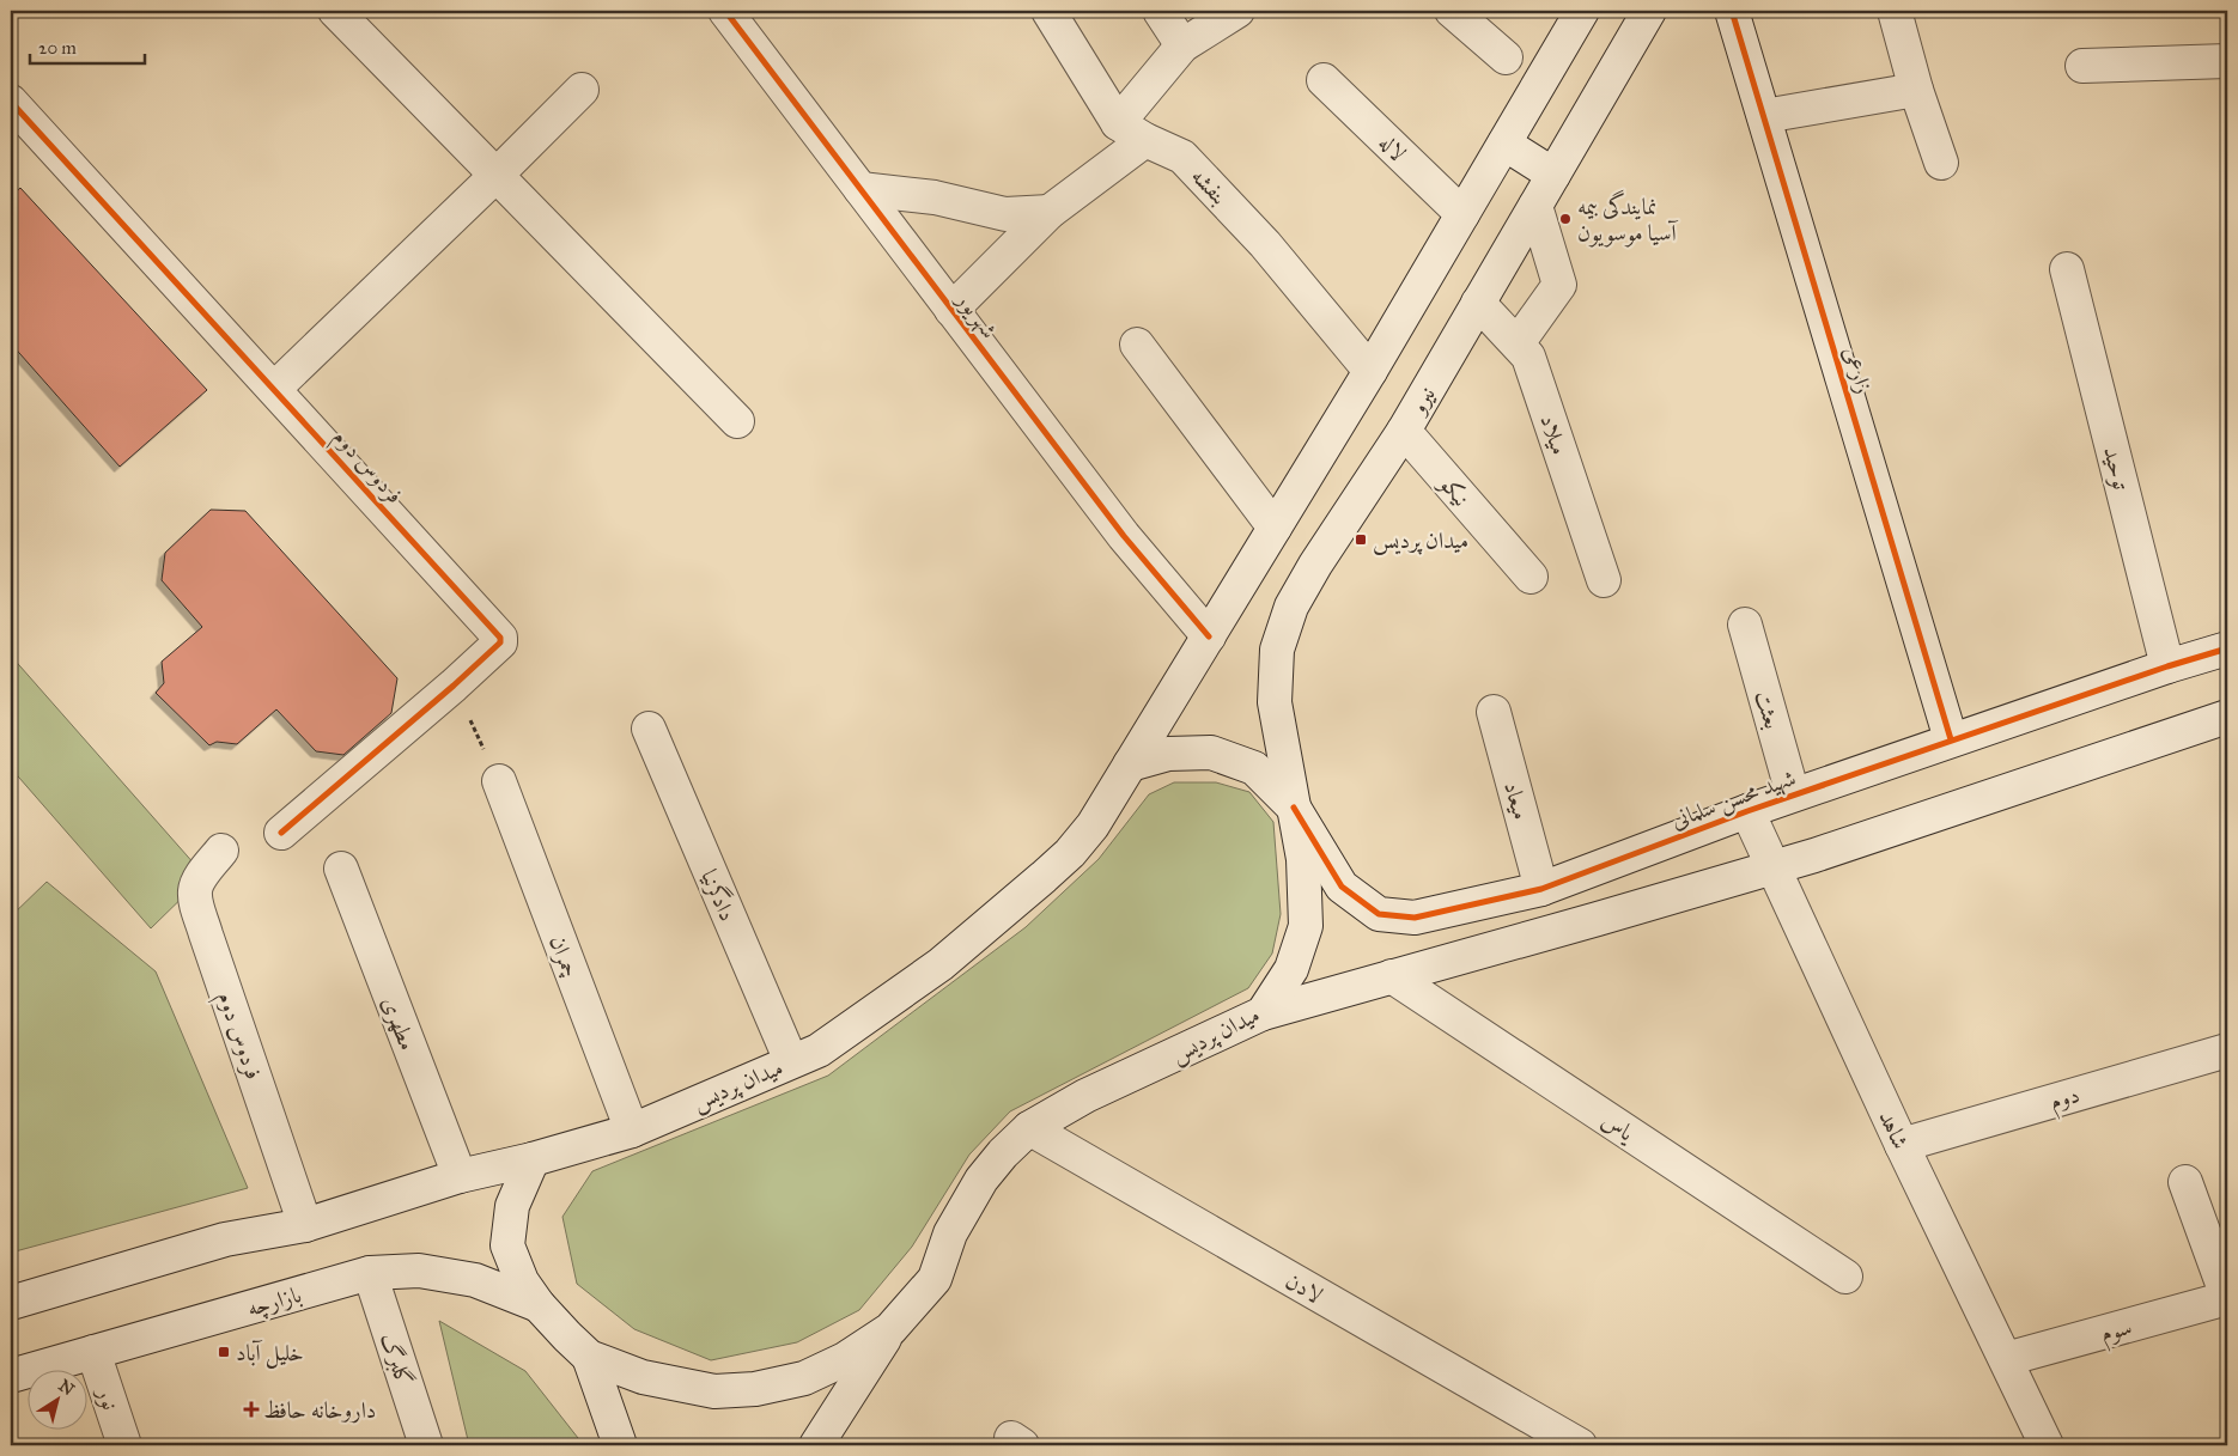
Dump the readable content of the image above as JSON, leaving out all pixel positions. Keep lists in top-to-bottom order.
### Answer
{
  "streets": {
    "street": [
      "لاله",
      "بنفشه",
      "شهریور",
      "زارعی",
      "نیرو",
      "میلاد",
      "فردوس دوم",
      "توحید",
      "نیکو",
      "بعثت",
      "شهید محسن سلمانی",
      "میعاد",
      "دادگرنیا",
      "چمران",
      "مطهری",
      "میدان پردیس",
      "دوم",
      "یاس",
      "شاهد",
      "لادن",
      "بازارچه",
      "سوم",
      "گلبرگ",
      "نور"
    ]
  },
  "crossings": [
    ["زارعی", "شهید محسن سلمانی"],
    ["نیرو", "میلاد"],
    ["نیرو", "نیکو"],
    ["نیرو", "شهید محسن سلمانی"],
    ["نیرو", "میدان پردیس"],
    ["توحید", "شهید محسن سلمانی"],
    ["بعثت", "شهید محسن سلمانی"],
    ["شهید محسن سلمانی", "میعاد"],
    ["شهید محسن سلمانی", "میدان پردیس"],
    ["شهید محسن سلمانی", "شاهد"],
    ["دادگرنیا", "میدان پردیس"],
    ["چمران", "میدان پردیس"],
    ["میدان پردیس", "لادن"],
    ["میدان پردیس", "بازارچه"],
    ["دوم", "شاهد"],
    ["شاهد", "سوم"],
    ["بازارچه", "گلبرگ"],
    ["بازارچه", "نور"]
  ],
  "places": {
    "other": ["نمایندگی بیمه آسیا موسویون"],
    "transit": ["میدان پردیس", "خلیل آباد"],
    "health": ["داروخانه حافظ"]
  },
  "scale_bar": "20 m",
  "north": "top right"
}
